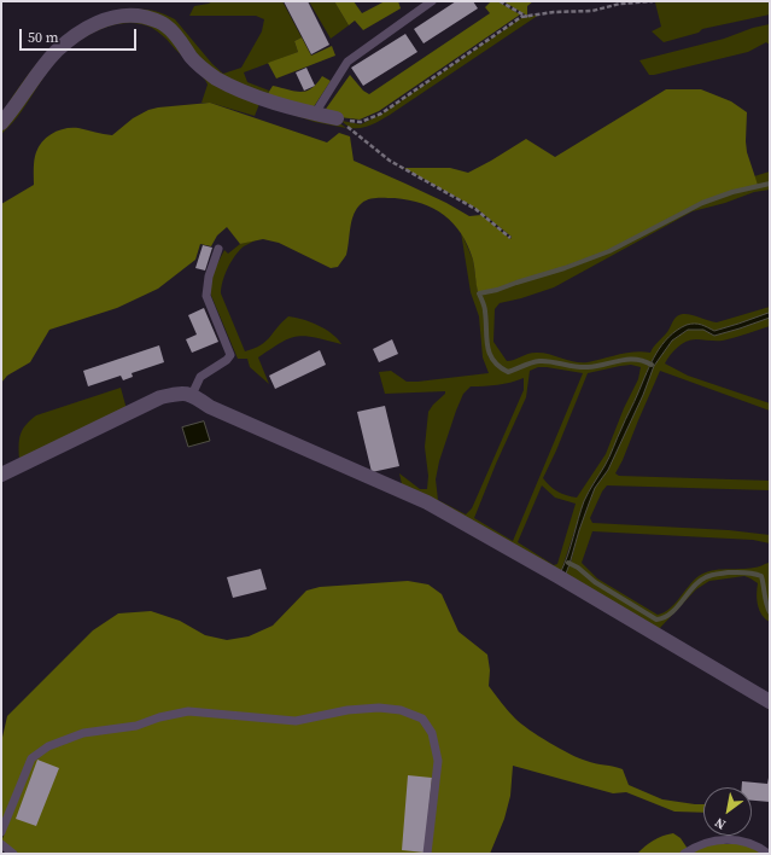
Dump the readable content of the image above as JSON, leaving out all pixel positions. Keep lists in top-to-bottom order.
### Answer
{
  "scale_bar": "50 m",
  "north": "bottom left"
}
